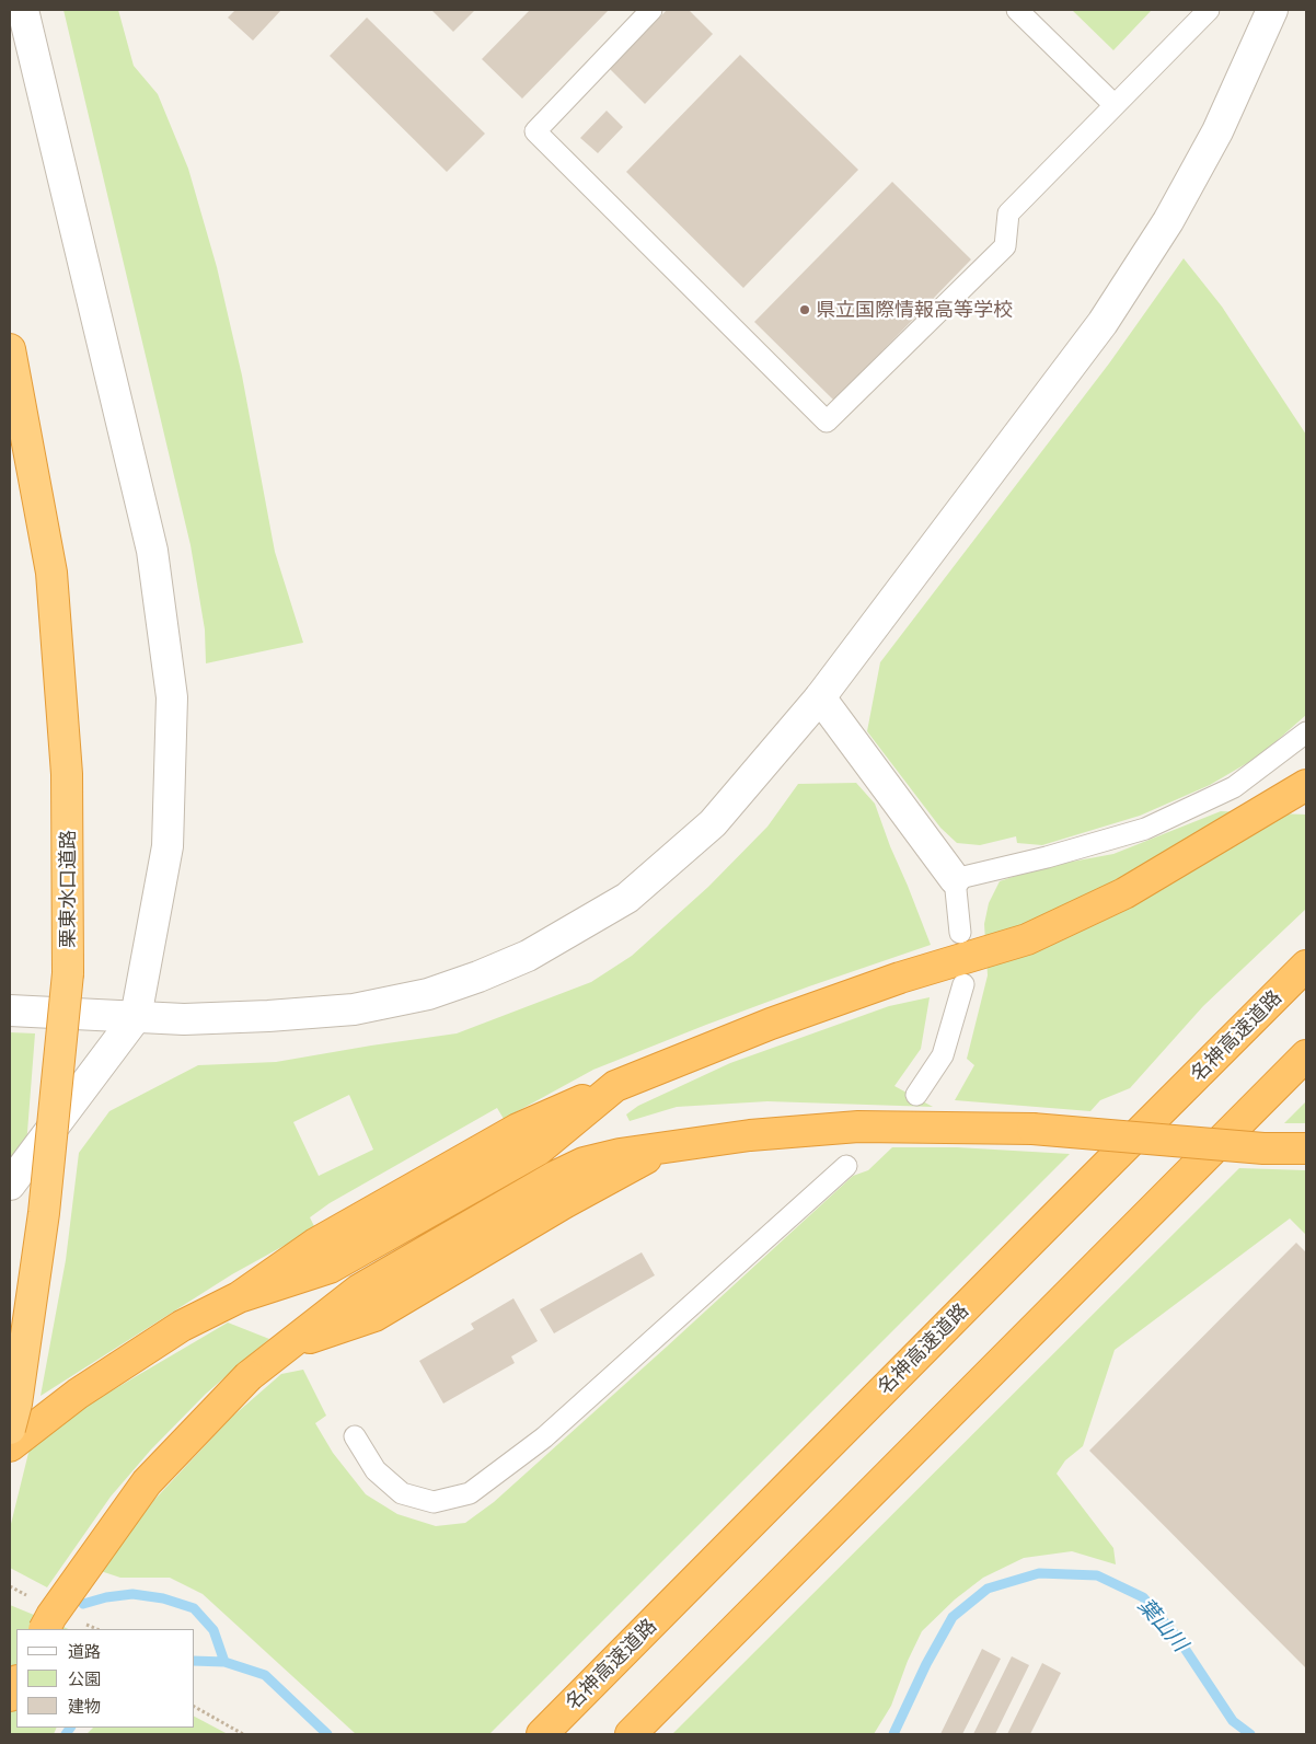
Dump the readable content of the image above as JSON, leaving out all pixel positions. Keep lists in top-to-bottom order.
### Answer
{
  "streets": {
    "highway": ["栗東水口道路", "名神高速道路"]
  },
  "water": ["葉山川"],
  "places": ["県立国際情報高等学校"],
  "legend": ["道路", "公園", "建物"]
}
